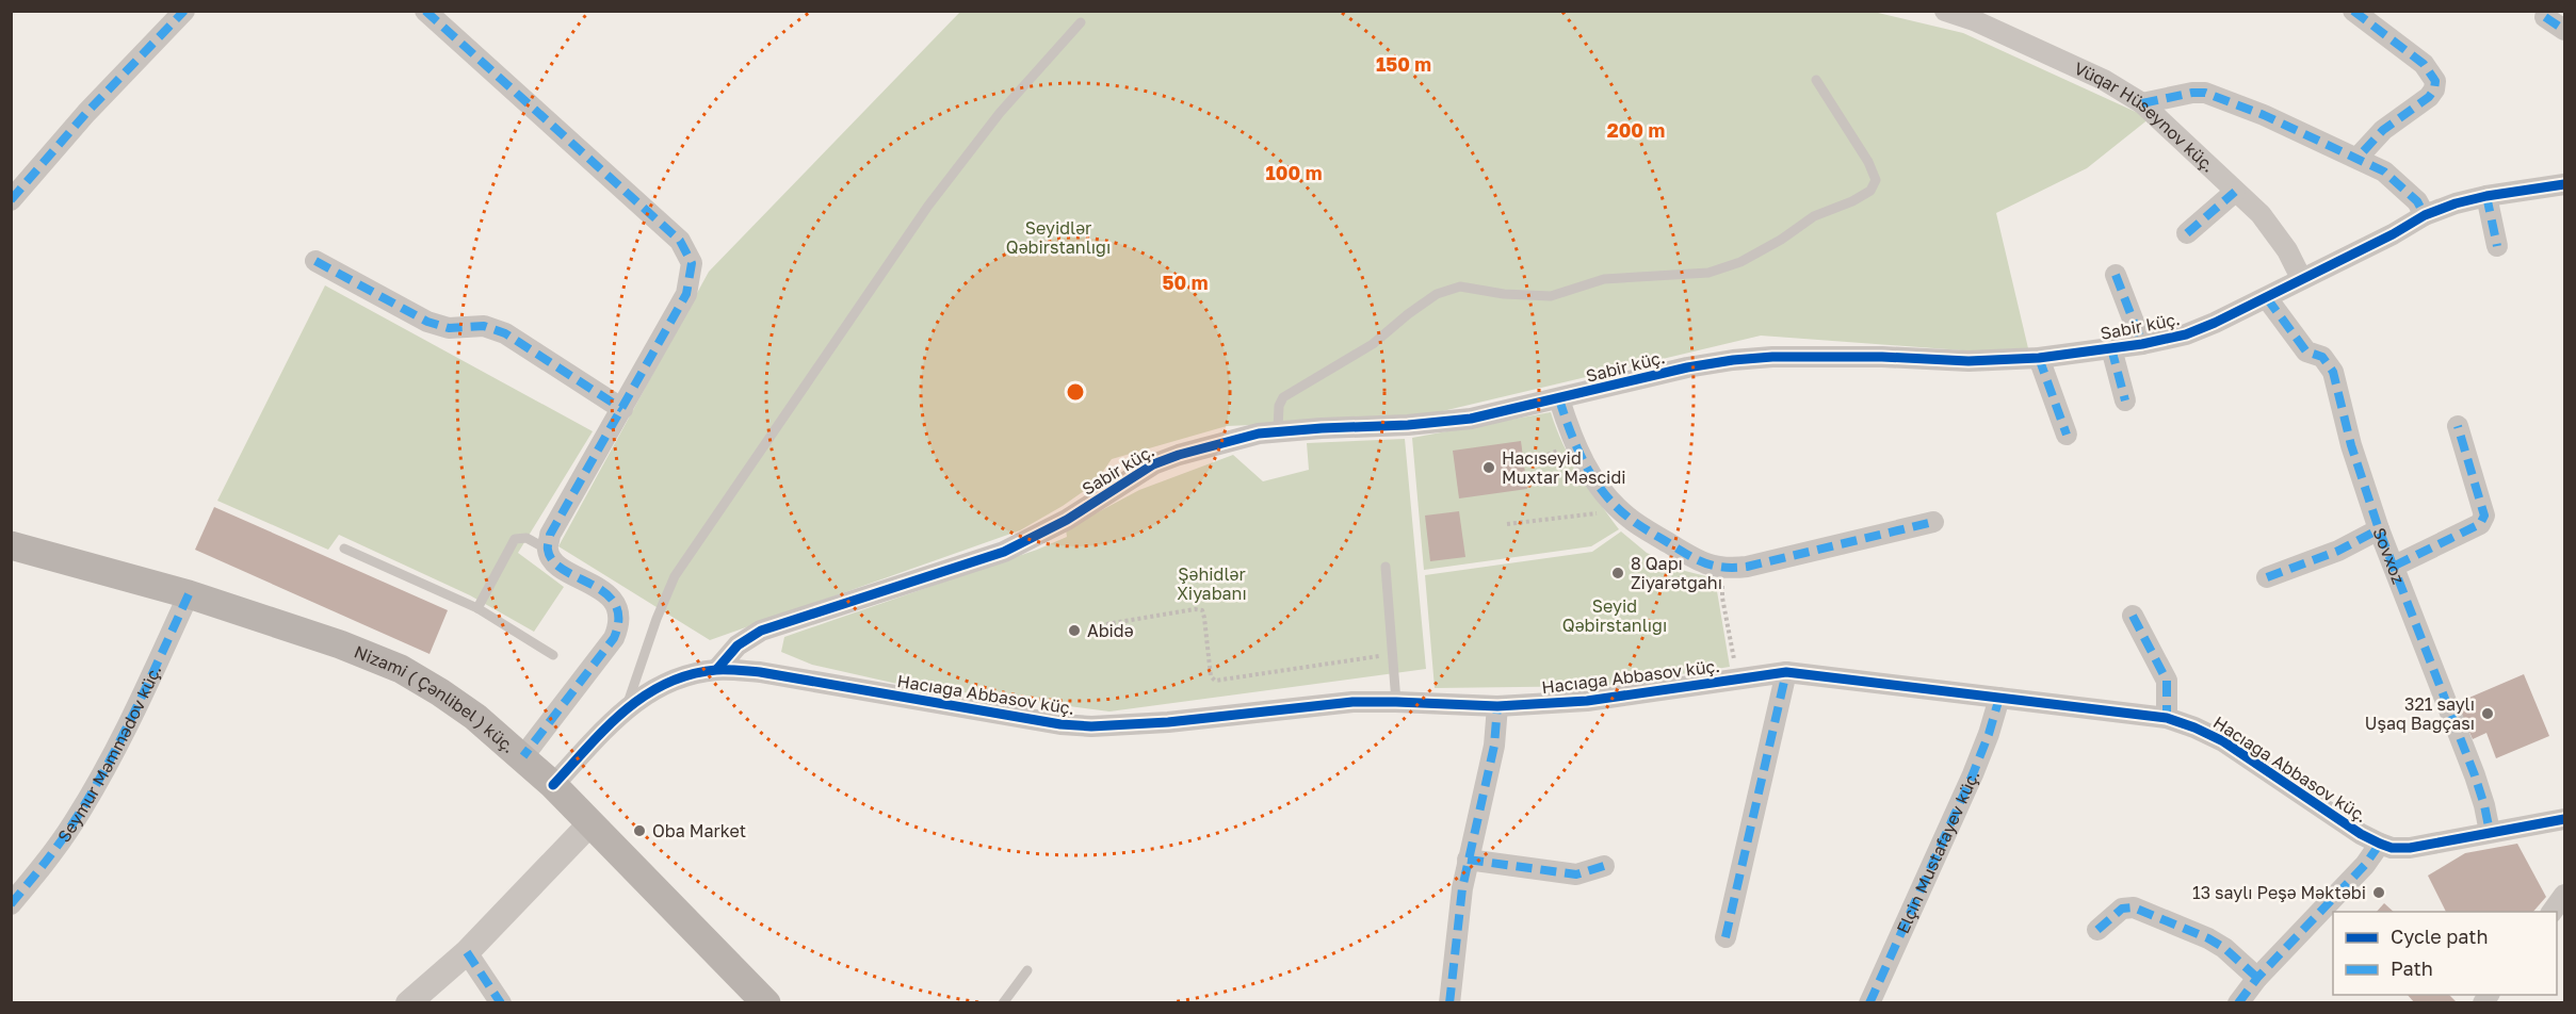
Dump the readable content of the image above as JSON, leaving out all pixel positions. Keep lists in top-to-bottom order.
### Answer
{
  "streets": {
    "main road": ["Nizami ( Çənlibel ) küç."],
    "street": [
      "Vüqar Hüseynov küç.",
      "Sabir küç.",
      "Sovxoz",
      "Hacıağa Abbasov küç.",
      "Seymur Məmmədov küç.",
      "Elçin Mustafayev küç."
    ]
  },
  "crossings": [
    ["Vüqar Hüseynov küç.", "Sabir küç."],
    ["Sabir küç.", "Sovxoz"],
    ["Sabir küç.", "Hacıağa Abbasov küç."],
    ["Sovxoz", "Hacıağa Abbasov küç."],
    ["Hacıağa Abbasov küç.", "Nizami ( Çənlibel ) küç."],
    ["Hacıağa Abbasov küç.", "Elçin Mustafayev küç."],
    ["Nizami ( Çənlibel ) küç.", "Seymur Məmmədov küç."]
  ],
  "parks": ["Seyidlər Qəbirstanlığı", "Şəhidlər Xiyabanı", "Seyid Qəbirstanlığı"],
  "places": [
    "Hacıseyid Muxtar Məscidi",
    "8 Qapı Ziyarətgahı",
    "Abidə",
    "321 saylı Uşaq Bağçası",
    "Oba Market",
    "13 saylı Peşə Məktəbi"
  ],
  "legend": ["Cycle path", "Path"],
  "rings": [
    "150 m",
    "200 m",
    "100 m",
    "50 m"
  ]
}
